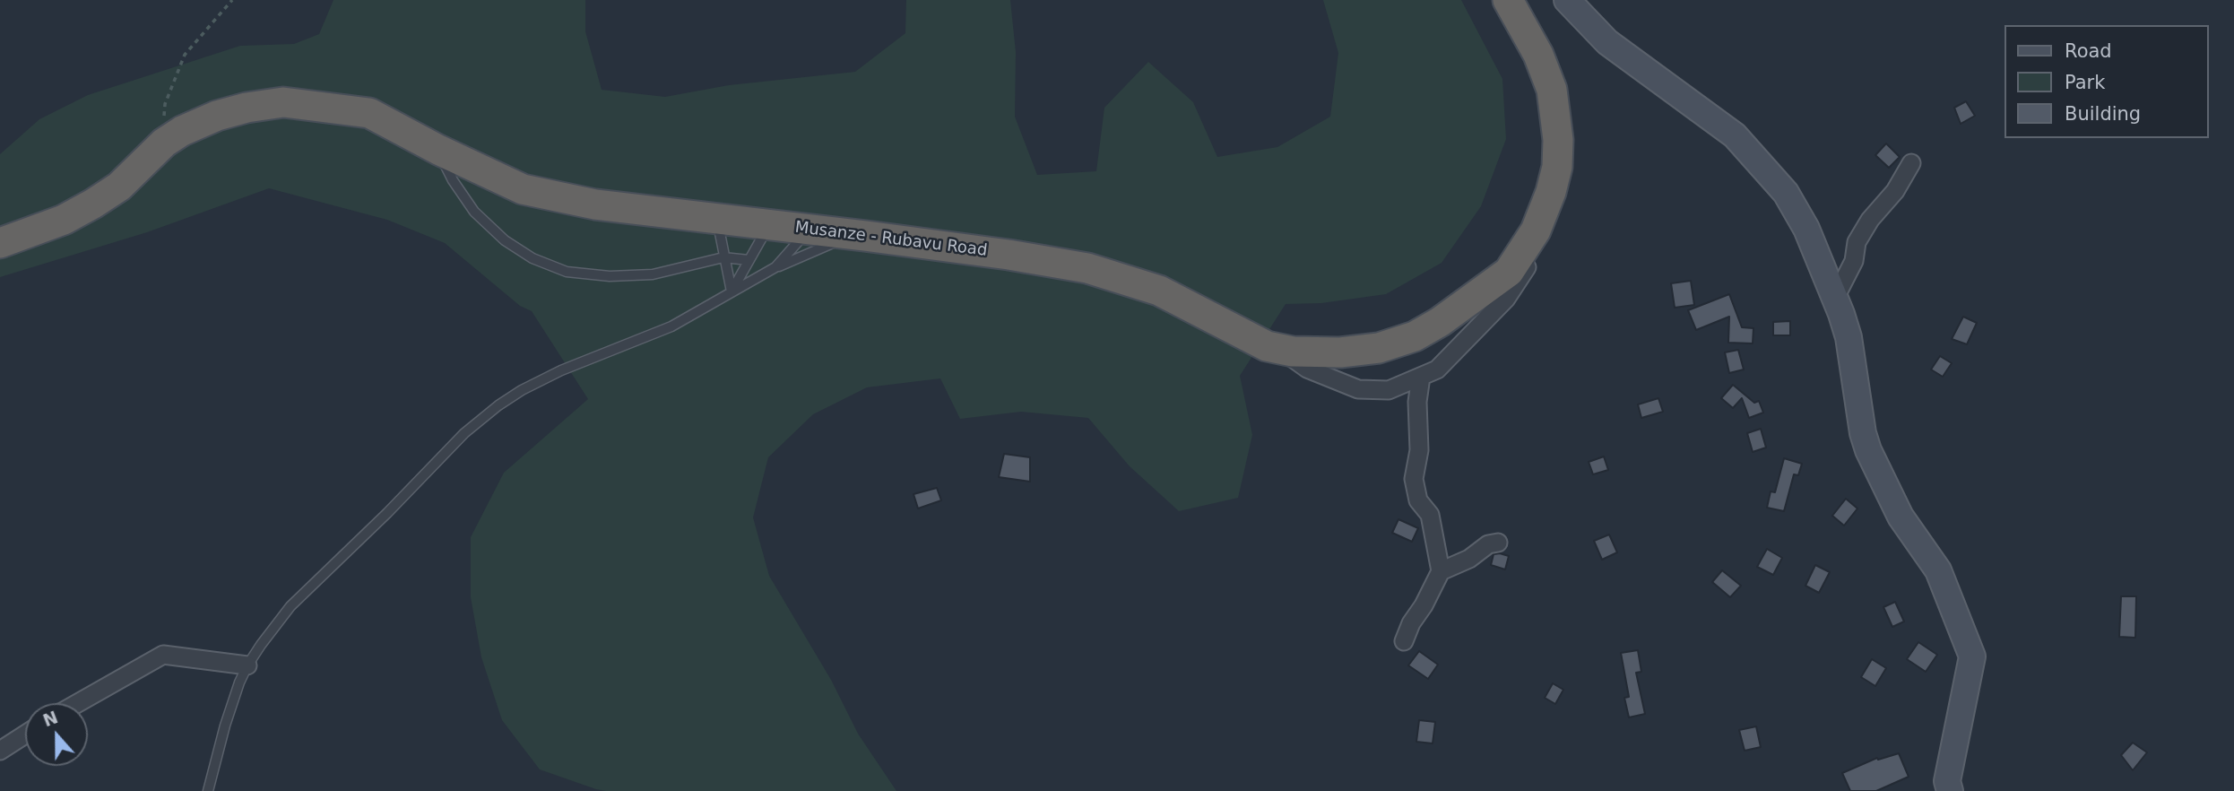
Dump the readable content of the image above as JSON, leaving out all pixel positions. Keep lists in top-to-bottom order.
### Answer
{
  "streets": {
    "highway": ["Musanze - Rubavu Road"]
  },
  "legend": ["Road", "Park", "Building"],
  "north": "top"
}
